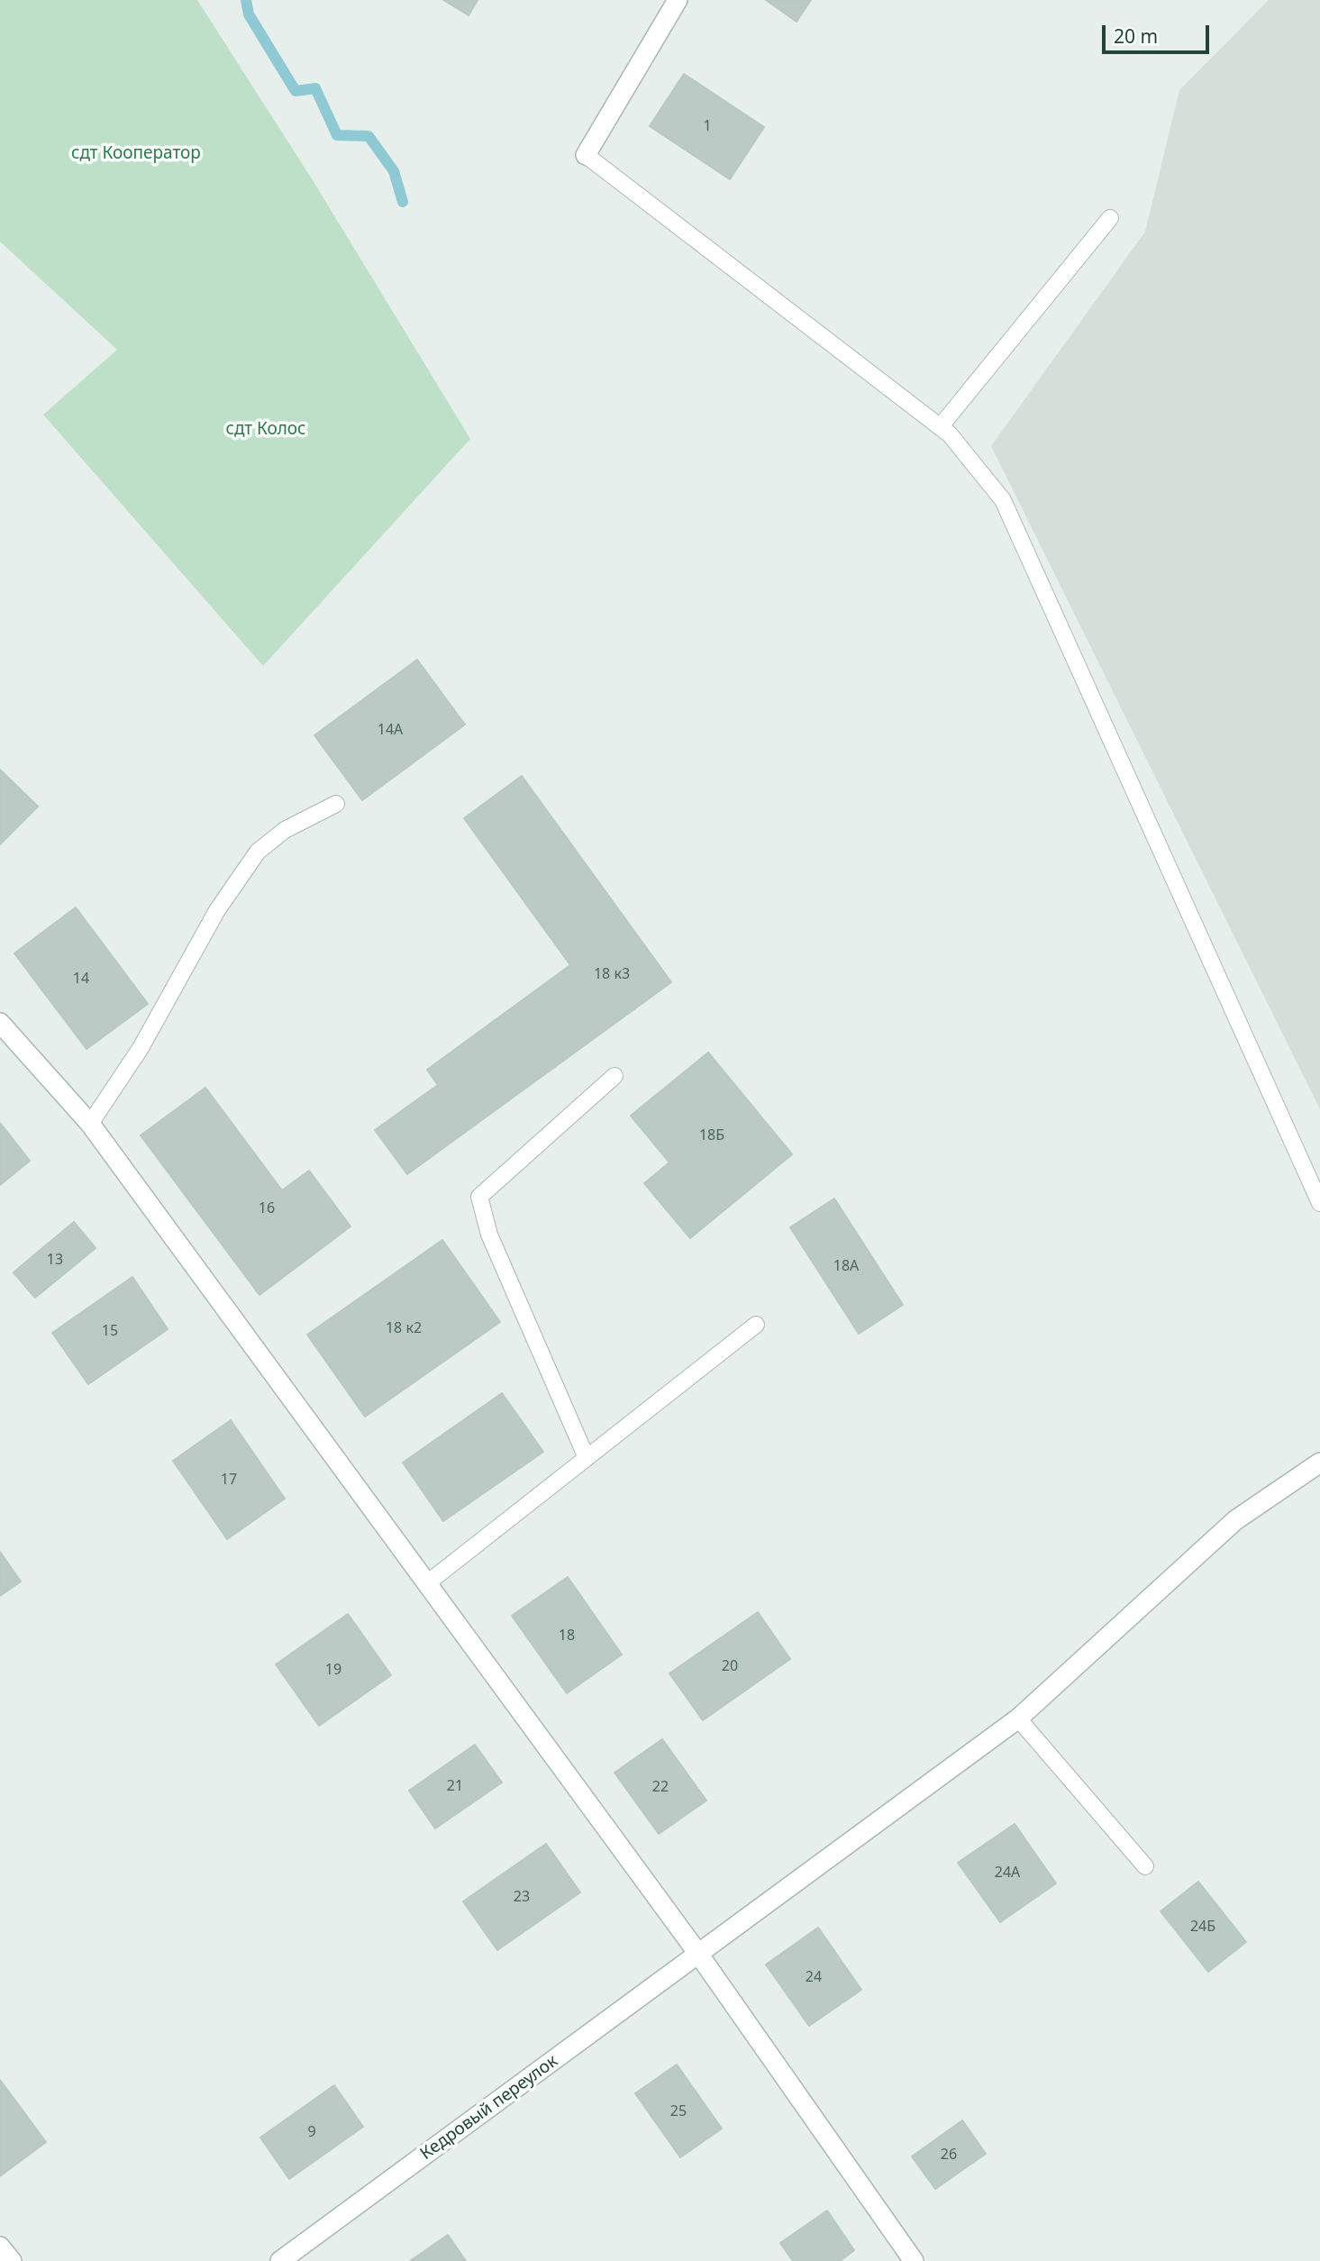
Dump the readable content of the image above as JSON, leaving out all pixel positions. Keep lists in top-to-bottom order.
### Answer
{
  "streets": {
    "street": ["Кедровый переулок"]
  },
  "parks": ["сдт Кооператор", "сдт Колос"],
  "house_numbers": [
    "1",
    "14А",
    "18 к3",
    "14",
    "18Б",
    "16",
    "13",
    "18А",
    "18 к2",
    "15",
    "17",
    "18",
    "20",
    "19",
    "21",
    "22",
    "24А",
    "23",
    "24Б",
    "24",
    "25",
    "9",
    "26"
  ],
  "scale_bar": "20 m"
}
